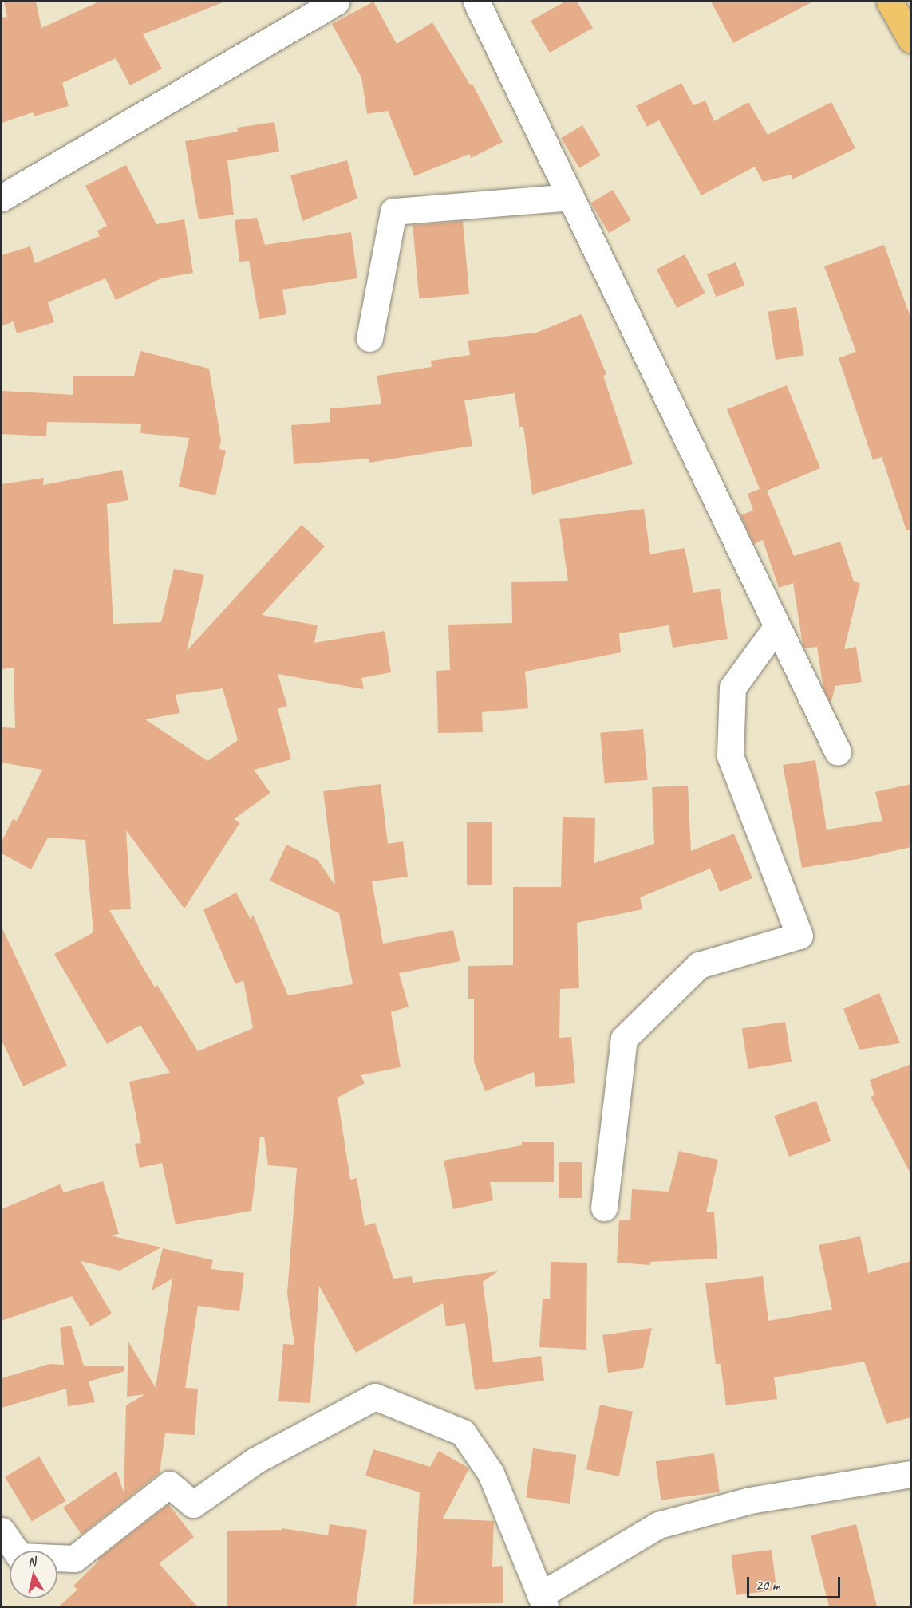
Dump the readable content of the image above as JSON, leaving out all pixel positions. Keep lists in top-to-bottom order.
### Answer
{
  "scale_bar": "20 m",
  "north": "top"
}
